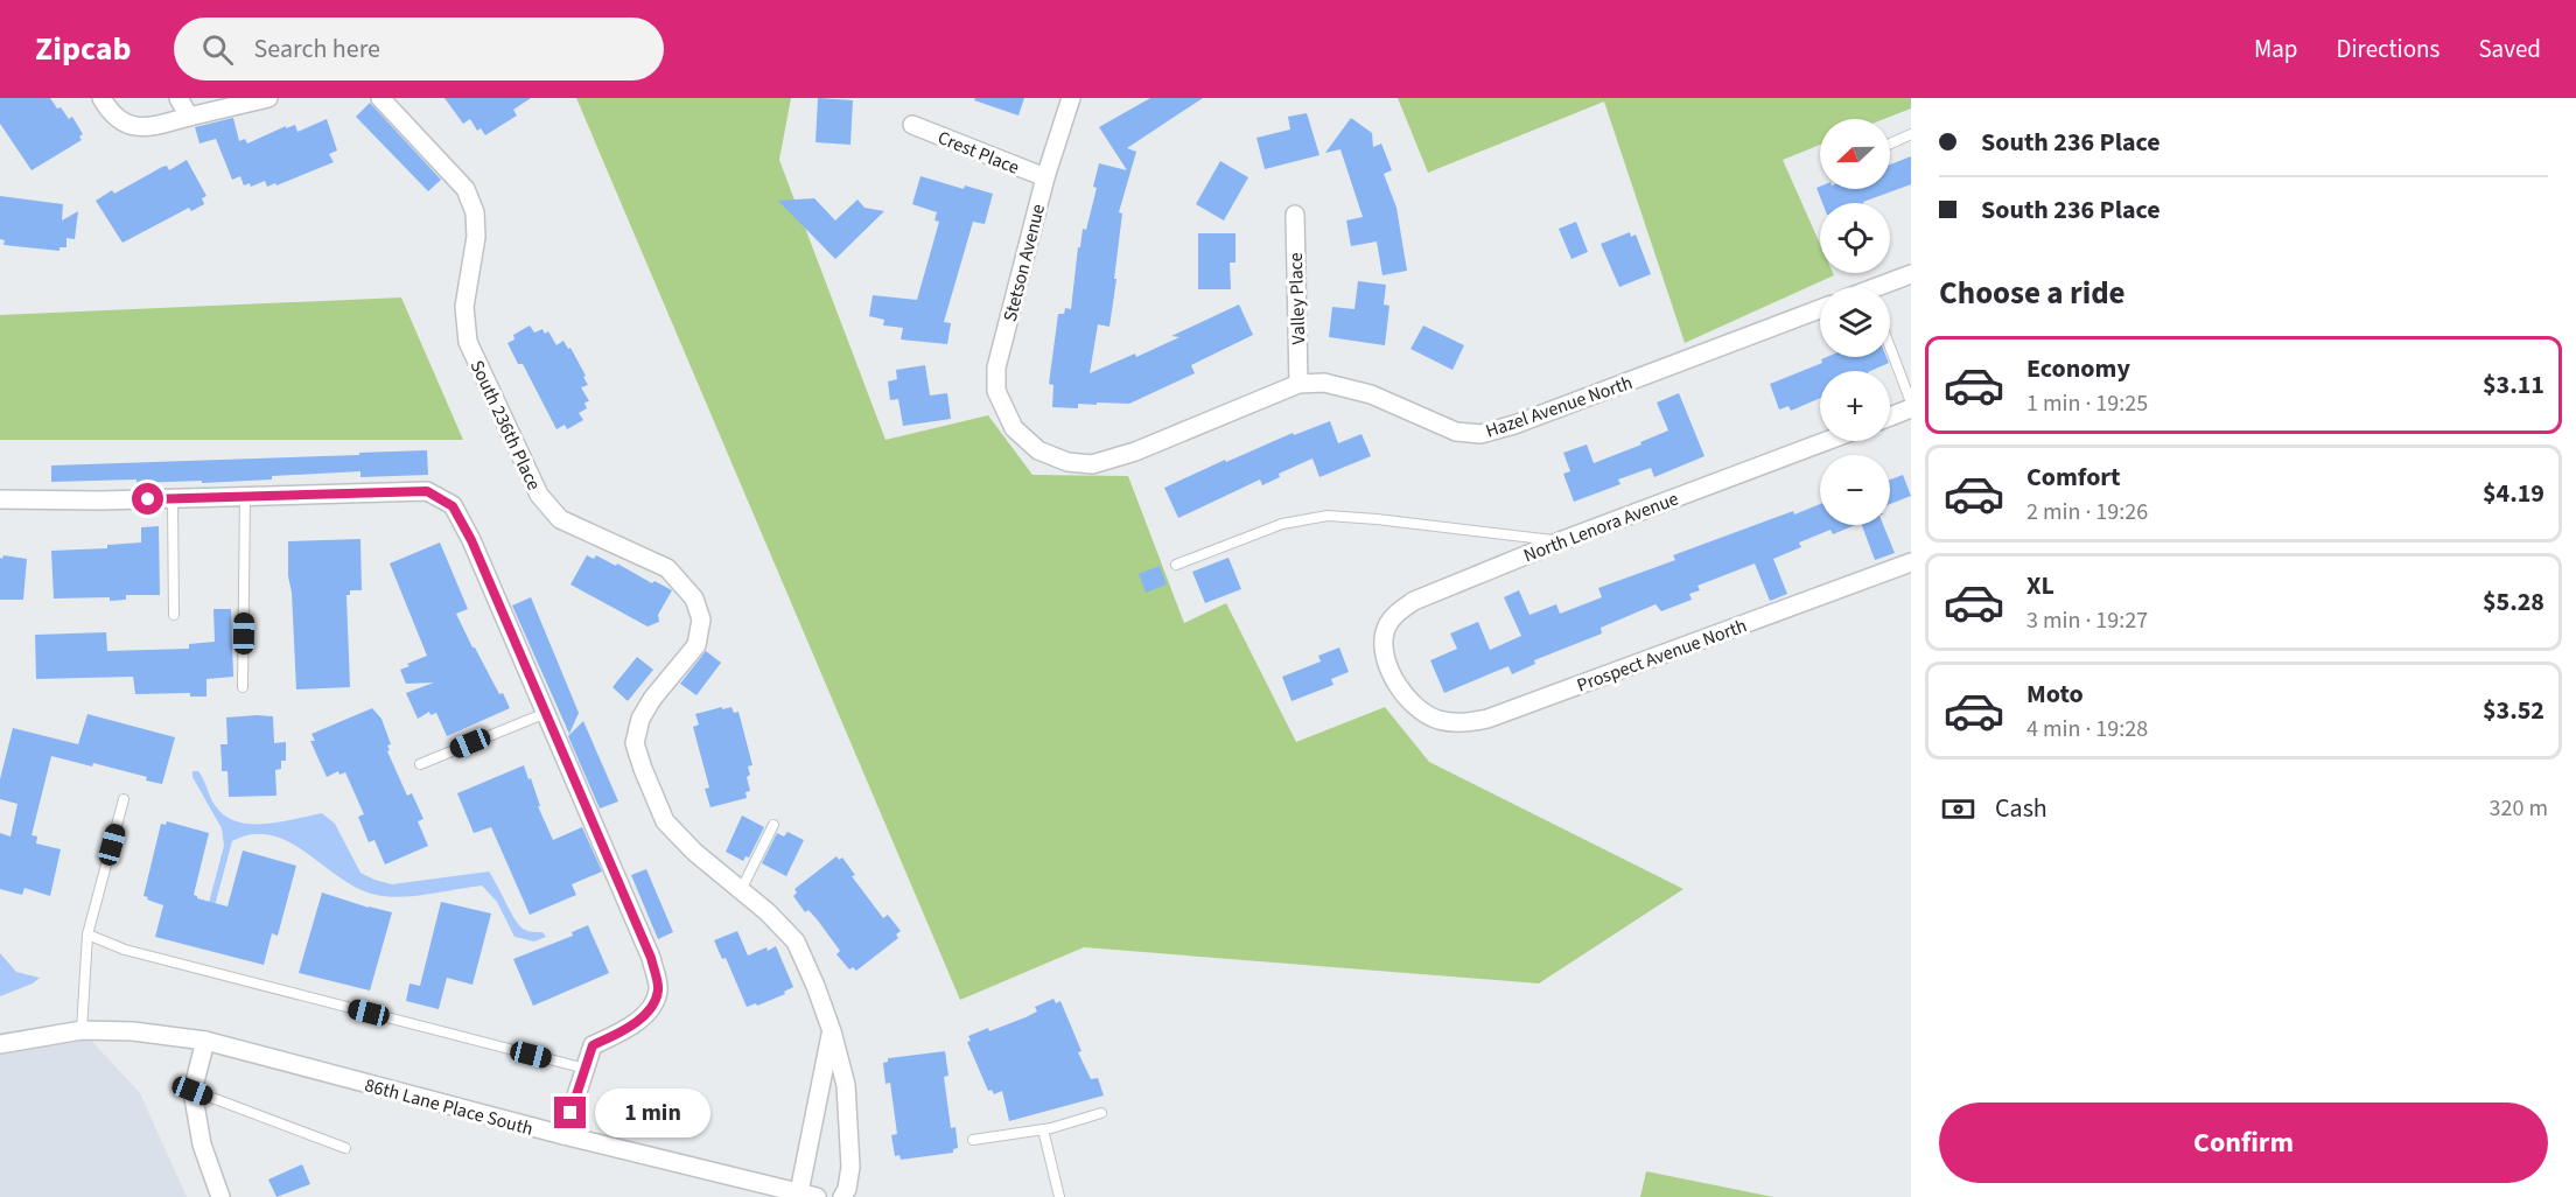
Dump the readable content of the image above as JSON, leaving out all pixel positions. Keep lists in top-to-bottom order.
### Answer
{
  "streets": {
    "street": [
      "Crest Place",
      "Stetson Avenue",
      "Valley Place",
      "Hazel Avenue North",
      "South 236th Place",
      "North Lenora Avenue",
      "Prospect Avenue North",
      "86th Lane Place South"
    ]
  },
  "crossings": [
    ["Crest Place", "Stetson Avenue"],
    ["Stetson Avenue", "Hazel Avenue North"],
    ["Valley Place", "Hazel Avenue North"],
    ["North Lenora Avenue", "Prospect Avenue North"]
  ],
  "north": "left",
  "page": {
    "header": "Zipcab",
    "search": "Search here",
    "nav": ["Map", "Directions", "Saved"],
    "banner": ["South 236 Place", "South 236 Place"],
    "map_buttons": ["+", "−"],
    "heading": "Choose a ride",
    "list": [
      {
        "name": "Economy",
        "note": "1 min · 19:25",
        "value": "$3.11"
      },
      {
        "name": "Comfort",
        "note": "2 min · 19:26",
        "value": "$4.19"
      },
      {
        "name": "XL",
        "note": "3 min · 19:27",
        "value": "$5.28"
      },
      {
        "name": "Moto",
        "note": "4 min · 19:28",
        "value": "$3.52"
      }
    ],
    "pay": ["Cash", "320 m"],
    "bubble": "1 min",
    "buttons": "Confirm"
  }
}
